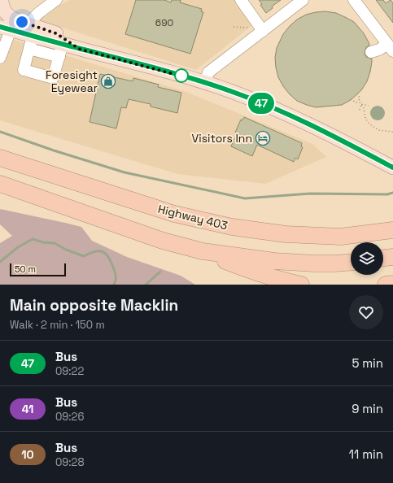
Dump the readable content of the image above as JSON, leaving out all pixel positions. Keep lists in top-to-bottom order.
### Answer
{
  "streets": {
    "highway": ["Highway 403"]
  },
  "places": {
    "shop": ["Foresight Eyewear"],
    "hotel": ["Visitors Inn"]
  },
  "lines": ["bus line 47"],
  "house_numbers": ["690"],
  "scale_bar": "50 m",
  "page": {
    "on_map": "47",
    "scale": "50 m",
    "heading": ["Main opposite Macklin", "Walk · 2 min · 150 m"],
    "list": [
      {
        "mark": "47",
        "name": "Bus",
        "note": "09:22",
        "value": "5 min"
      },
      {
        "mark": "41",
        "name": "Bus",
        "note": "09:26",
        "value": "9 min"
      },
      {
        "mark": "10",
        "name": "Bus",
        "note": "09:28",
        "value": "11 min"
      }
    ]
  }
}
